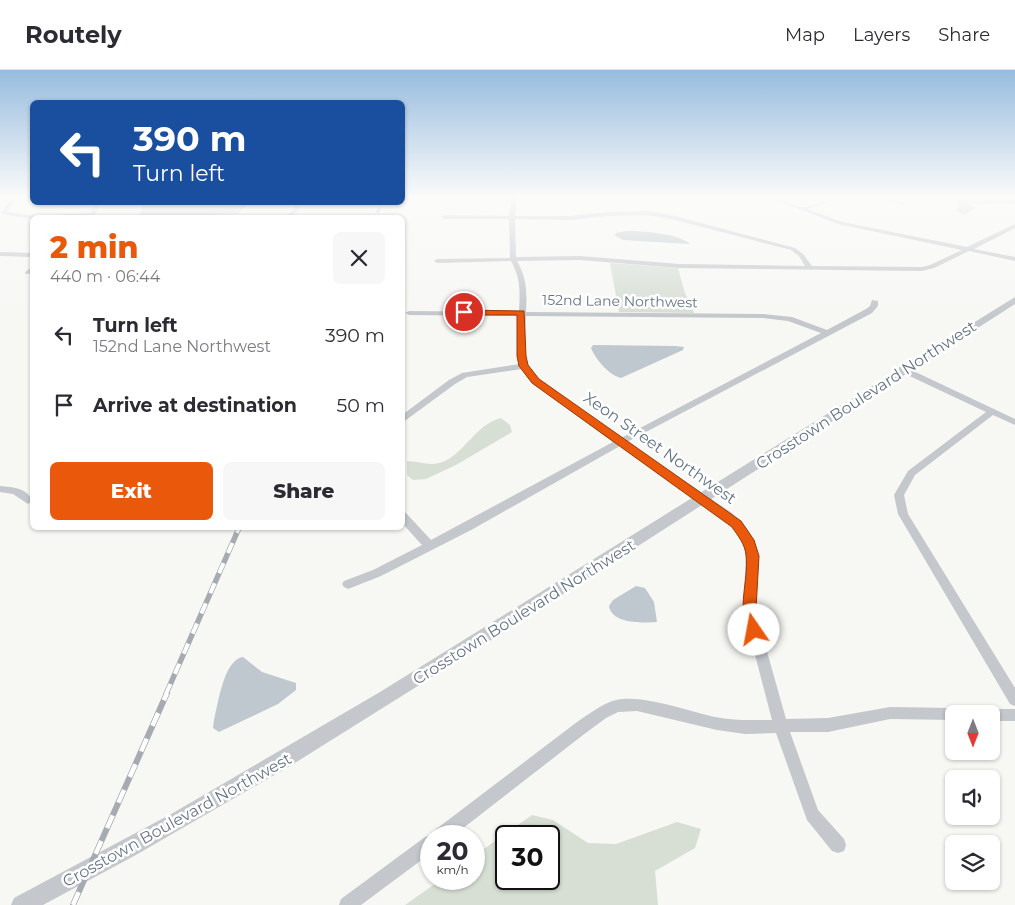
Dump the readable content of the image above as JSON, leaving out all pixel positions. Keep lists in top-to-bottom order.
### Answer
{
  "streets": {
    "street": ["152nd Lane Northwest", "Crosstown Boulevard Northwest", "Xeon Street Northwest"]
  },
  "crossings": [
    ["Crosstown Boulevard Northwest", "Xeon Street Northwest"]
  ],
  "north": "bottom",
  "page": {
    "header": "Routely",
    "nav": ["Map", "Layers", "Share"],
    "turn": ["390 m", "Turn left"],
    "heading": ["2 min", "440 m · 06:44"],
    "list": [
      {
        "name": "Turn left",
        "note": "152nd Lane Northwest",
        "value": "390 m"
      },
      {
        "name": "Arrive at destination",
        "value": "50 m"
      }
    ],
    "buttons": ["Exit", "Share"],
    "speed": "20 km/h",
    "limit": "30"
  }
}
